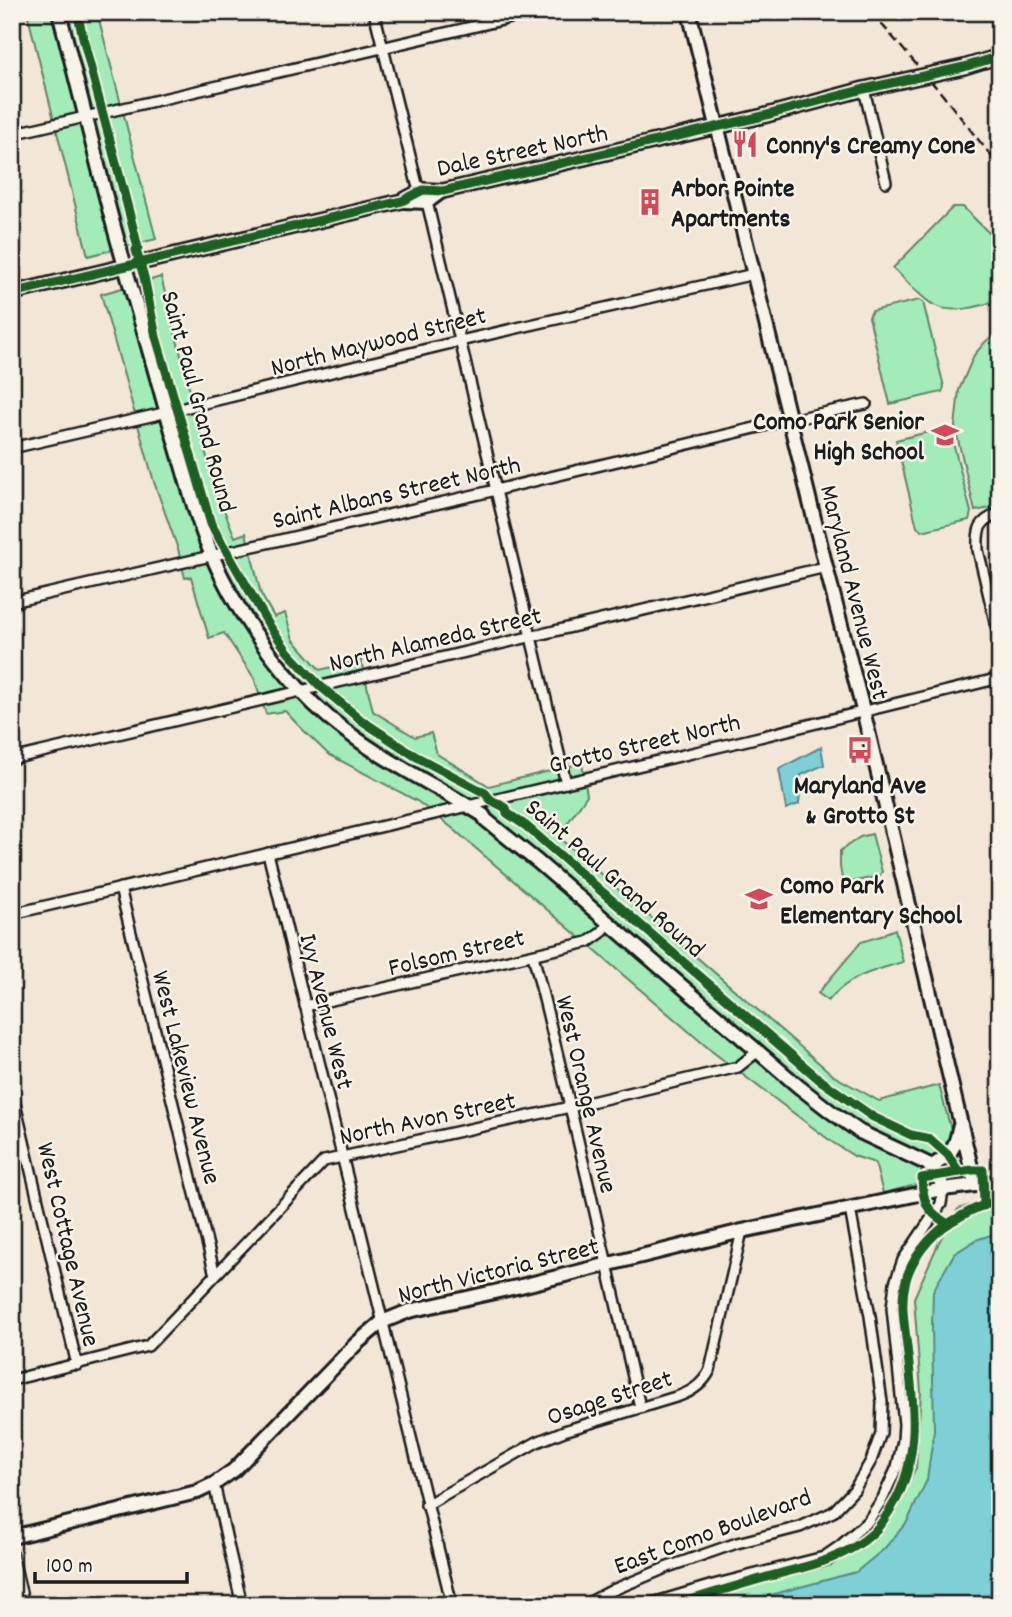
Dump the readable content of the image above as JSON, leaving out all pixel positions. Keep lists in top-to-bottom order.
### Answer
{
  "streets": {
    "street": [
      "Dale Street North",
      "North Maywood Street",
      "Saint Albans Street North",
      "Maryland Avenue West",
      "North Alameda Street",
      "Grotto Street North",
      "Folsom Street",
      "Ivy Avenue West",
      "West Lakeview Avenue",
      "West Orange Avenue",
      "North Avon Street",
      "West Cottage Avenue",
      "North Victoria Street",
      "Osage Street",
      "East Como Boulevard"
    ],
    "cycle path": ["Saint Paul Grand Round"]
  },
  "crossings": [
    ["Dale Street North", "Maryland Avenue West"],
    ["North Maywood Street", "Maryland Avenue West"],
    ["Saint Albans Street North", "Maryland Avenue West"],
    ["Maryland Avenue West", "North Alameda Street"],
    ["Maryland Avenue West", "Grotto Street North"],
    ["Maryland Avenue West", "North Victoria Street"],
    ["Grotto Street North", "Ivy Avenue West"],
    ["Grotto Street North", "West Lakeview Avenue"],
    ["Folsom Street", "Ivy Avenue West"],
    ["Folsom Street", "West Orange Avenue"],
    ["Ivy Avenue West", "North Avon Street"],
    ["Ivy Avenue West", "North Victoria Street"],
    ["Ivy Avenue West", "Osage Street"],
    ["West Lakeview Avenue", "North Avon Street"],
    ["West Orange Avenue", "North Avon Street"],
    ["West Orange Avenue", "North Victoria Street"],
    ["West Orange Avenue", "Osage Street"],
    ["North Avon Street", "West Cottage Avenue"],
    ["North Victoria Street", "Osage Street"],
    ["North Victoria Street", "East Como Boulevard"]
  ],
  "places": {
    "restaurant": ["Conny's Creamy Cone"],
    "building": ["Arbor Pointe Apartments"],
    "school or university": ["Como Park Senior High School", "Como Park Elementary School"],
    "bus stop": ["Maryland Ave & Grotto St"]
  },
  "scale_bar": "100 m"
}
